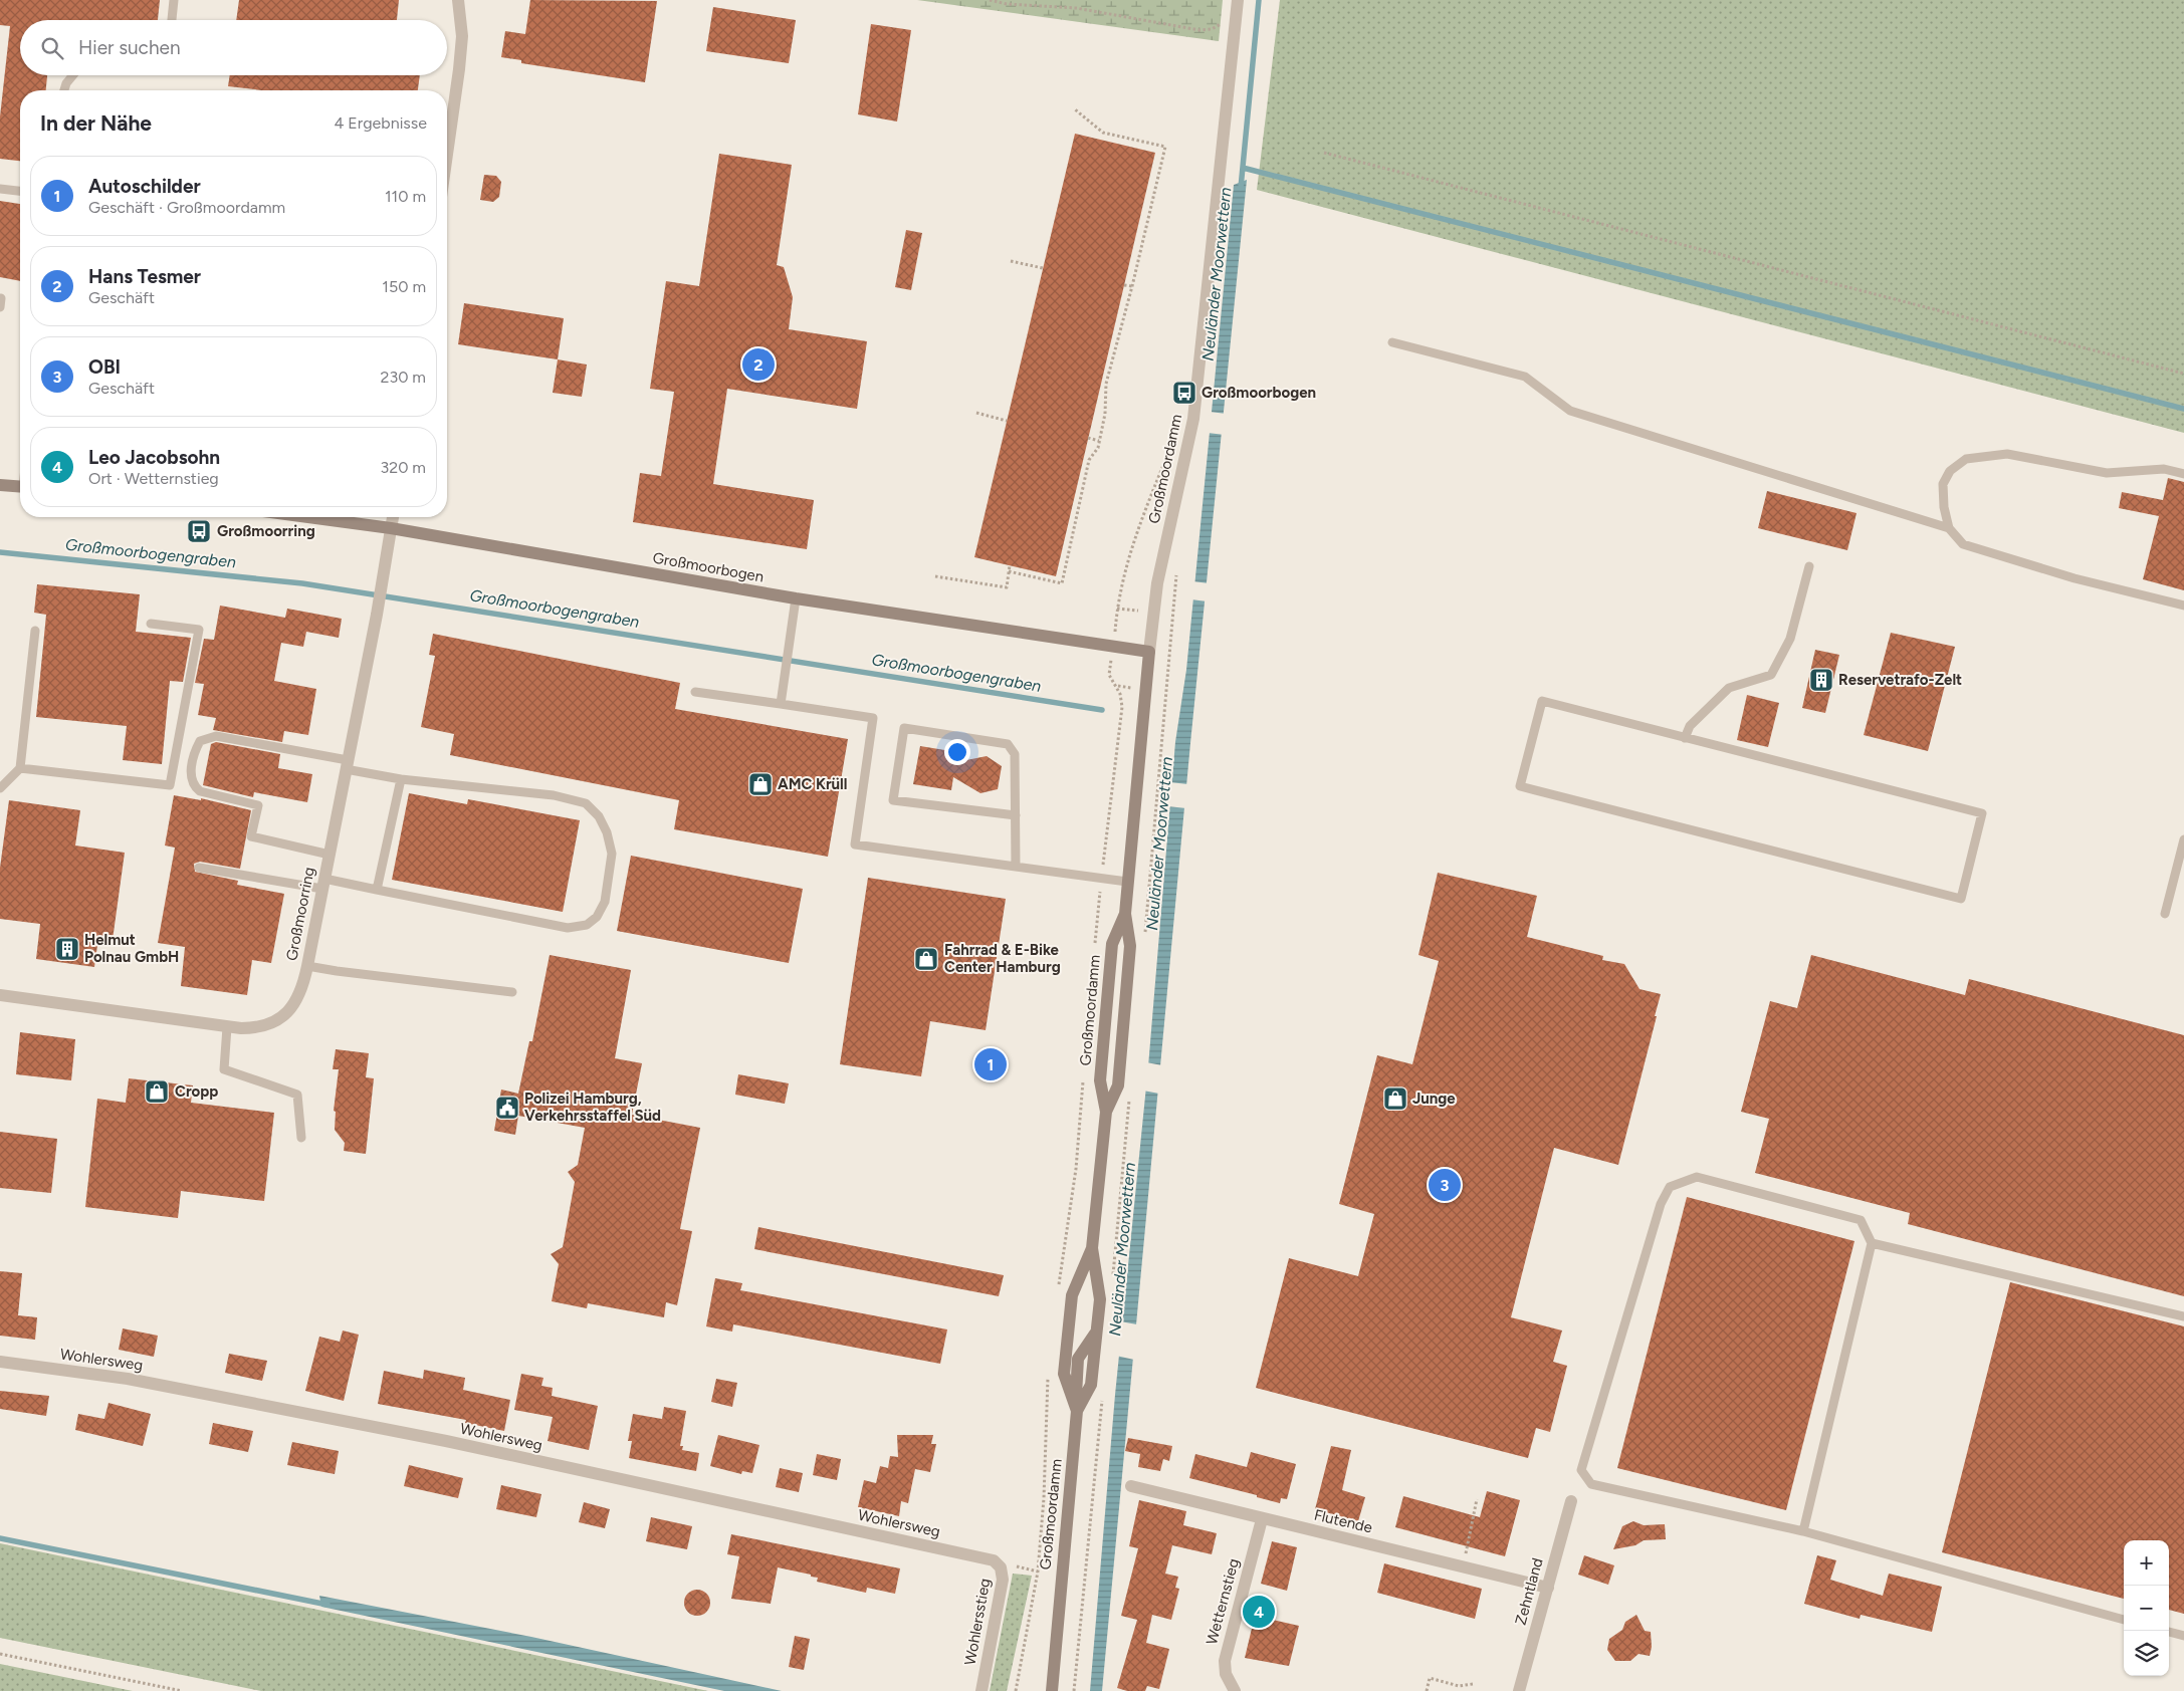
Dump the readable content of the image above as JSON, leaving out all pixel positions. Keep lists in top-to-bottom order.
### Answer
{
  "streets": {
    "main road": ["Großmoordamm", "Großmoorbogen"],
    "street": [
      "Großmoorring",
      "Wohlersweg",
      "Flutende",
      "Zehntland",
      "Wetternstieg",
      "Wohlersstieg"
    ]
  },
  "crossings": [
    ["Großmoordamm", "Großmoorbogen"],
    ["Großmoorbogen", "Großmoorring"],
    ["Wohlersweg", "Wohlersstieg"],
    ["Flutende", "Zehntland"],
    ["Flutende", "Wetternstieg"]
  ],
  "water": ["Neuländer Moorwettern", "Großmoorbogengraben"],
  "places": {
    "bus stop": ["Großmoorbogen", "Großmoorring"],
    "building": ["Reservetrafo-Zelt", "Helmut Polnau GmbH"],
    "shop": [
      "AMC Krüll",
      "Fahrrad & E-Bike Center Hamburg",
      "Cropp",
      "Junge"
    ],
    "public building": ["Polizei Hamburg, Verkehrsstaffel Süd"]
  },
  "page": {
    "search": "Hier suchen",
    "heading": ["In der Nähe", "4 Ergebnisse"],
    "list": [
      {
        "mark": "1",
        "name": "Autoschilder",
        "note": "Geschäft · Großmoordamm",
        "value": "110 m"
      },
      {
        "mark": "2",
        "name": "Hans Tesmer",
        "note": "Geschäft",
        "value": "150 m"
      },
      {
        "mark": "3",
        "name": "OBI",
        "note": "Geschäft",
        "value": "230 m"
      },
      {
        "mark": "4",
        "name": "Leo Jacobsohn",
        "note": "Ort · Wetternstieg",
        "value": "320 m"
      }
    ],
    "pins": [
      "2",
      "1",
      "3",
      "4"
    ],
    "map_buttons": ["+", "−"]
  }
}
